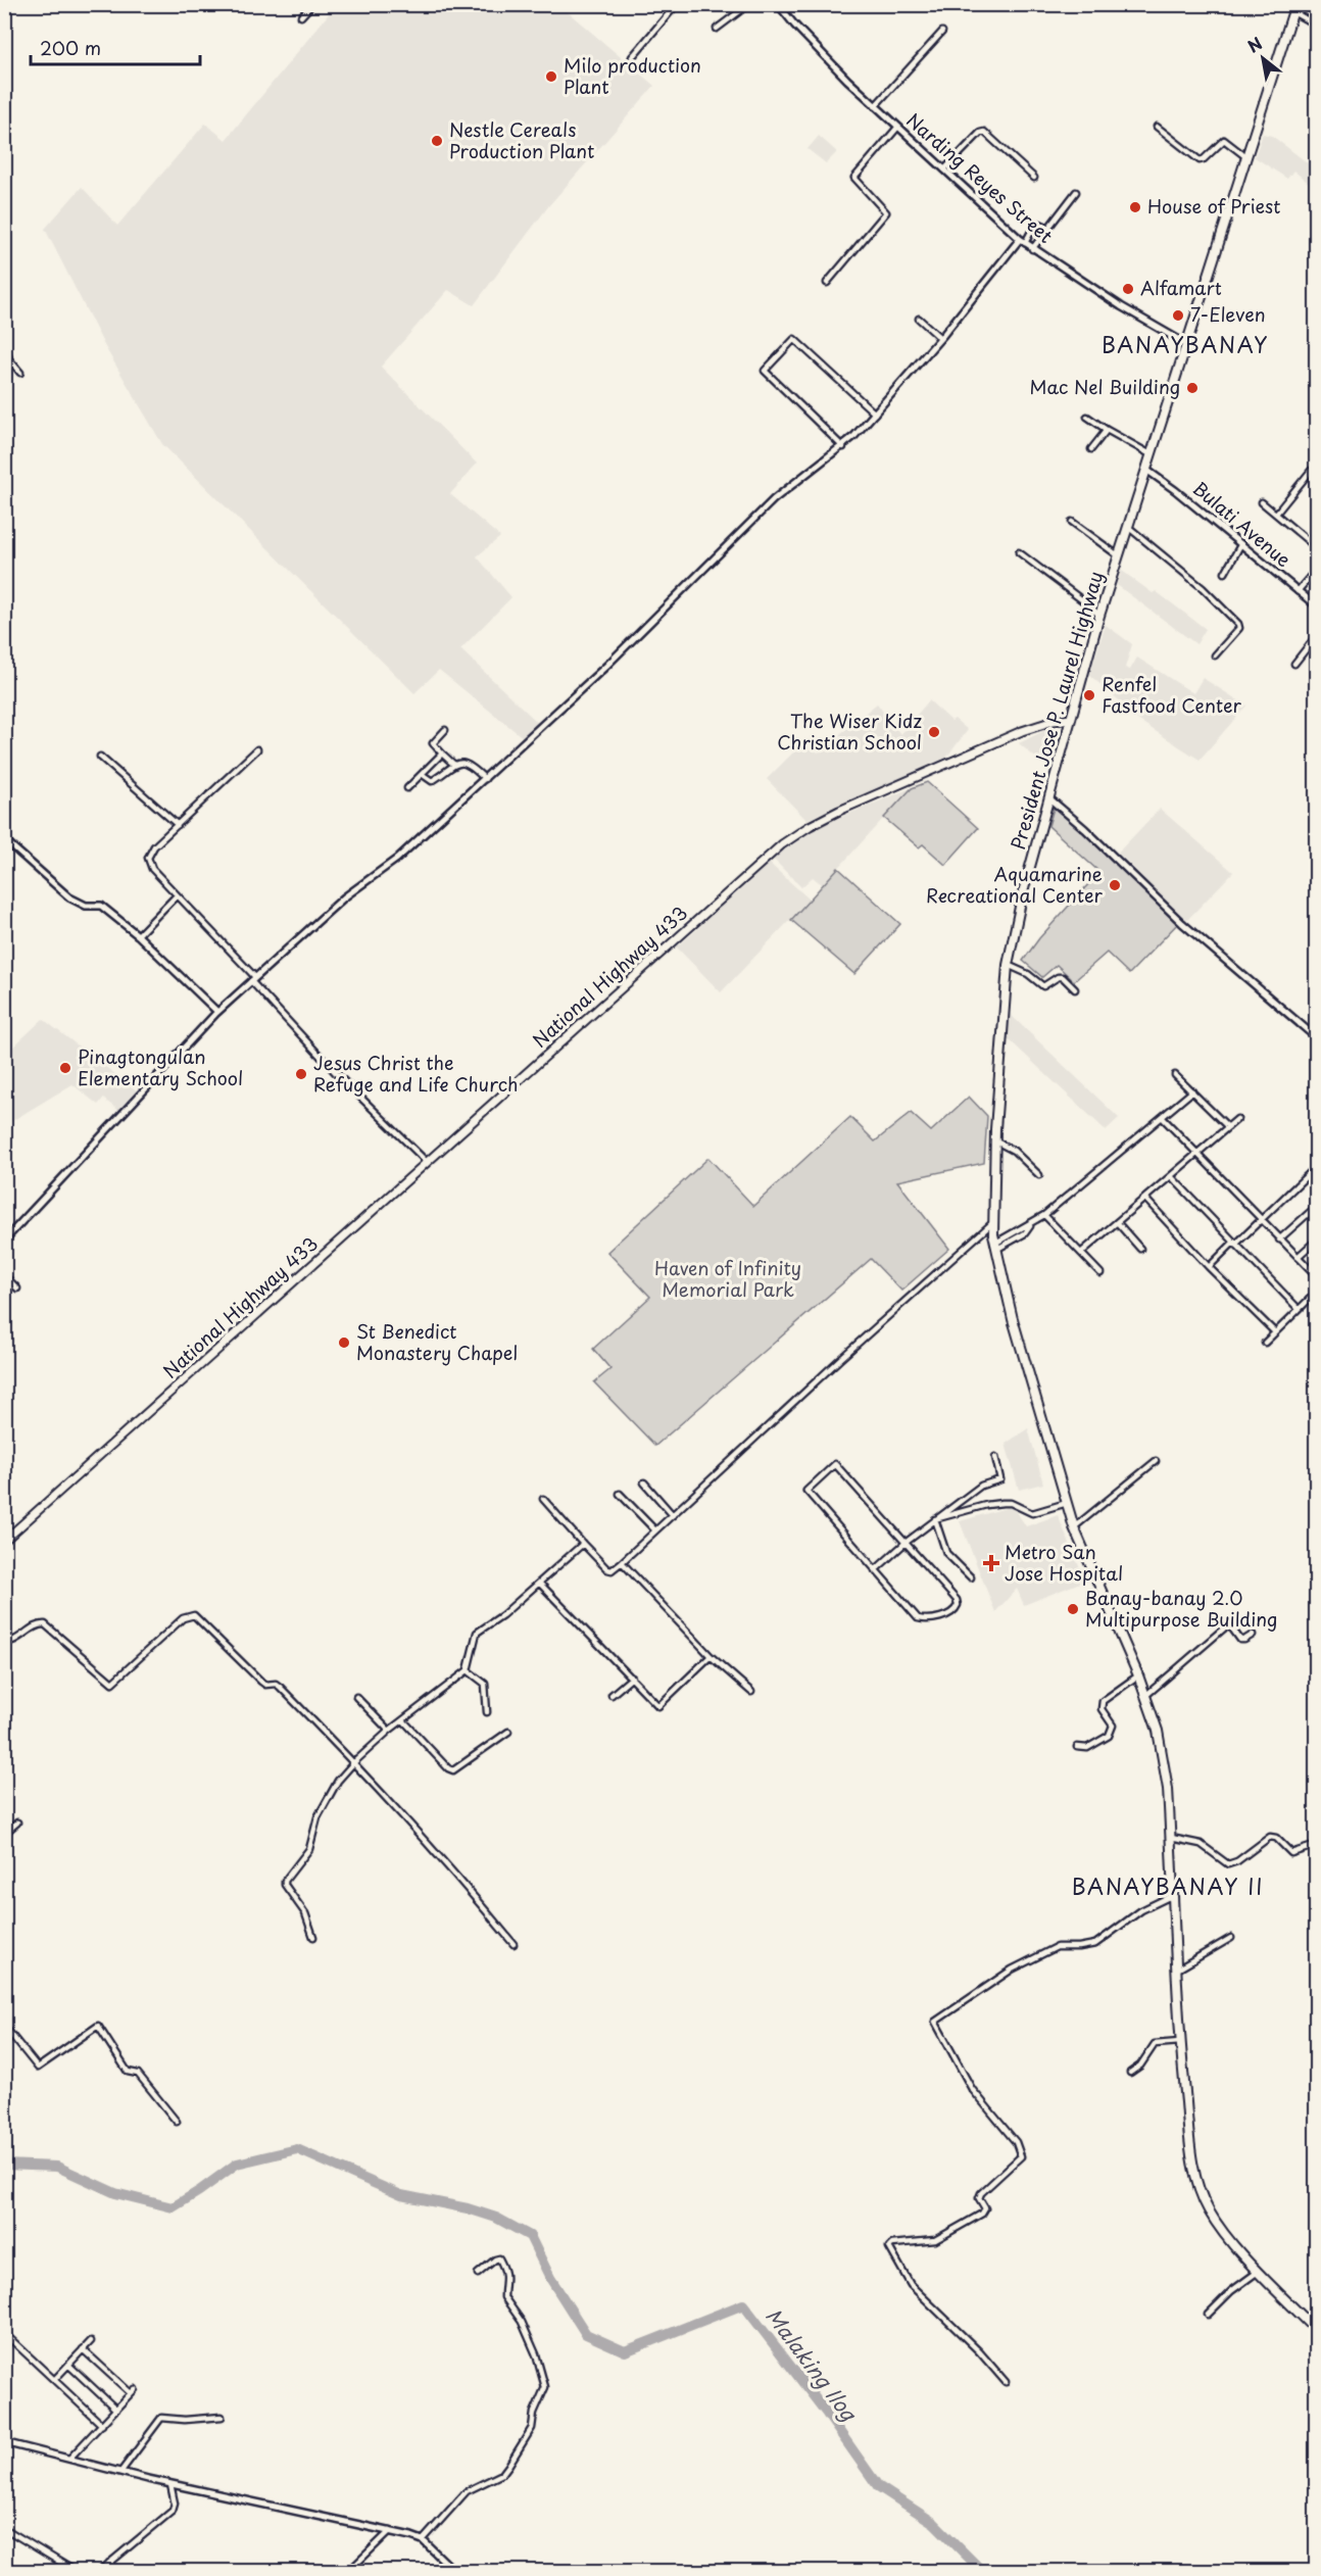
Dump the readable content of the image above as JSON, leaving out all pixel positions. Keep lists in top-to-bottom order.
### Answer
{
  "streets": {
    "highway": ["President Jose P. Laurel Highway"],
    "main road": ["National Highway 433"],
    "street": ["Narding Reyes Street", "Bulati Avenue"]
  },
  "crossings": [
    ["Narding Reyes Street", "President Jose P. Laurel Highway"],
    ["Bulati Avenue", "President Jose P. Laurel Highway"],
    ["President Jose P. Laurel Highway", "National Highway 433"]
  ],
  "districts": ["BANAYBANAY", "BANAYBANAY II"],
  "water": ["Malaking Ilog"],
  "parks": ["Haven of Infinity Memorial Park"],
  "places": {
    "other": [
      "Milo production Plant",
      "Nestle Cereals Production Plant",
      "House of Priest",
      "Alfamart",
      "7-Eleven",
      "Mac Nel Building",
      "Renfel Fastfood Center",
      "The Wiser Kidz Christian School",
      "Aquamarine Recreational Center",
      "Pinagtongulan Elementary School",
      "Jesus Christ the Refuge and Life Church",
      "St Benedict Monastery Chapel",
      "Banay-banay 2.0 Multipurpose Building"
    ],
    "health": ["Metro San Jose Hospital"]
  },
  "scale_bar": "200 m",
  "north": "top left"
}
